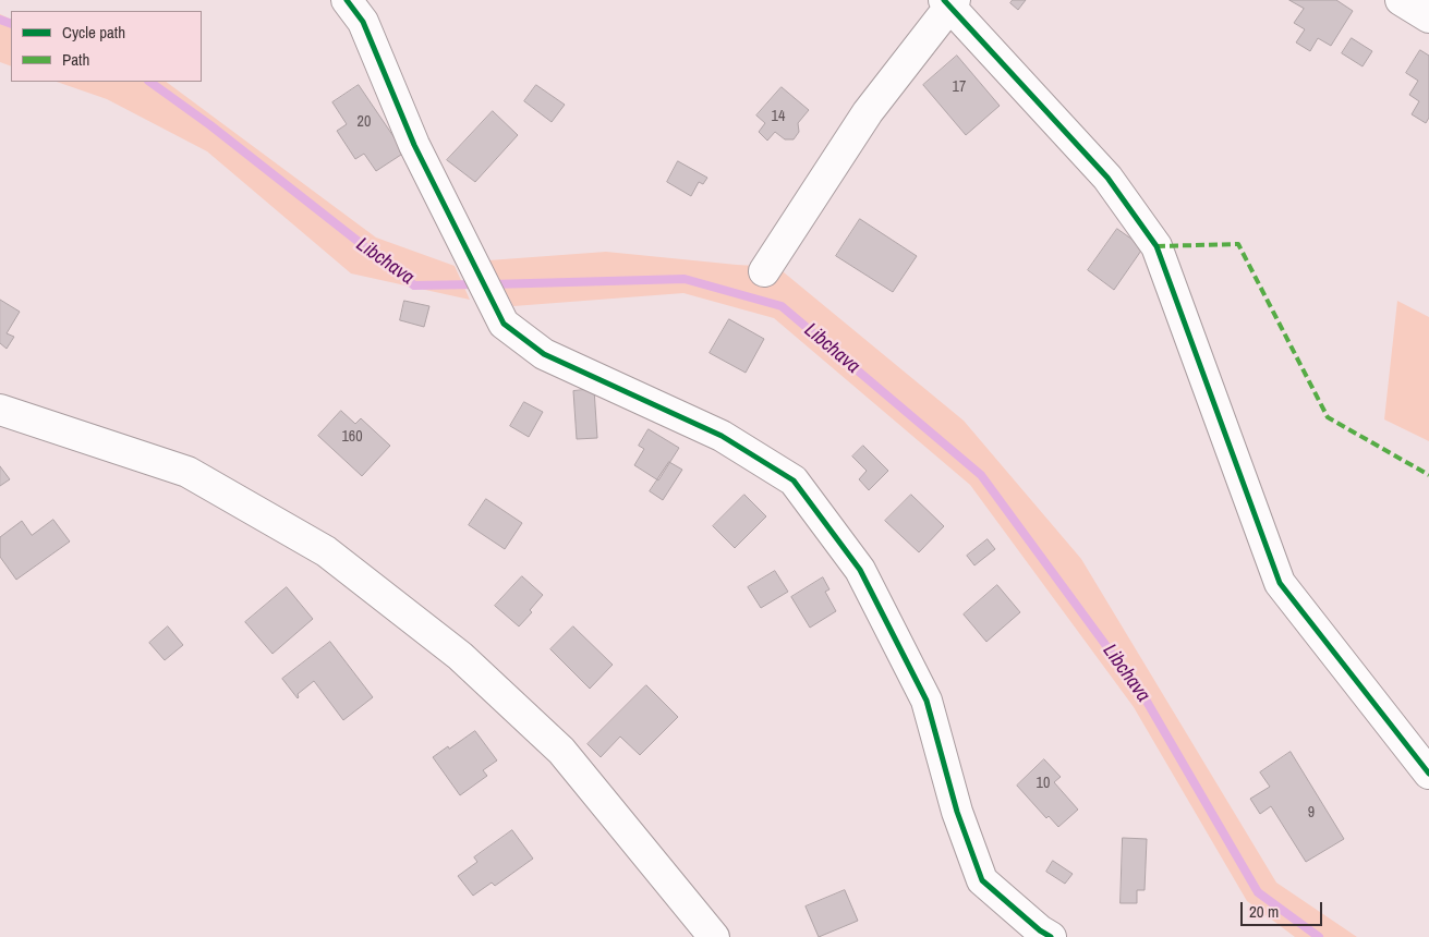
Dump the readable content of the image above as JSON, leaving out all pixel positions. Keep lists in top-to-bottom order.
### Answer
{
  "water": ["Libchava"],
  "house_numbers": [
    "17",
    "14",
    "20",
    "160",
    "10",
    "9"
  ],
  "legend": ["Cycle path", "Path"],
  "scale_bar": "20 m"
}
